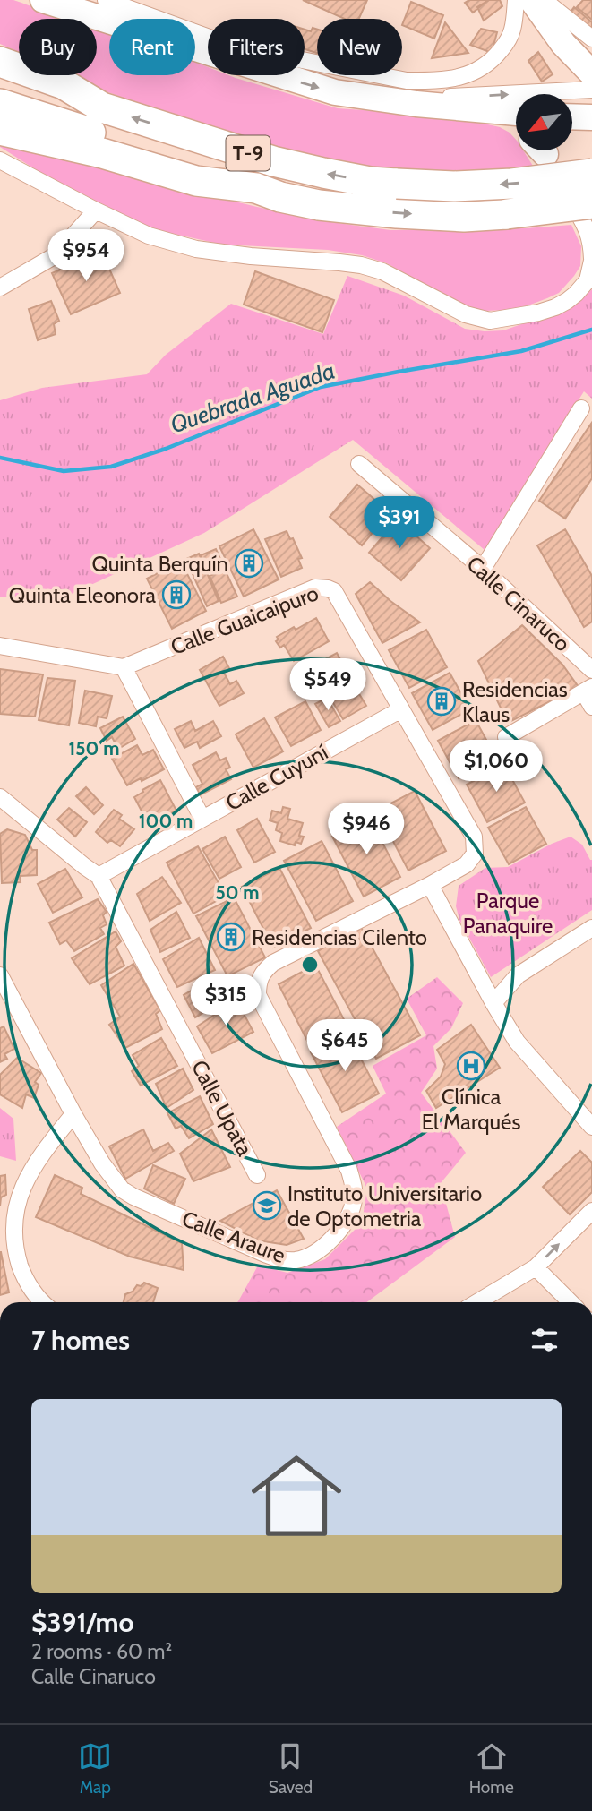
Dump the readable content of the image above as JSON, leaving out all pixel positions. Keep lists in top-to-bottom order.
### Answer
{
  "streets": {
    "highway": ["T-9"],
    "street": [
      "Calle Cinaruco",
      "Calle Guaicaipuro",
      "Calle Cuyuní",
      "Calle Upata",
      "Calle Araure"
    ]
  },
  "crossings": [
    ["Calle Guaicaipuro", "Calle Cuyuní"],
    ["Calle Guaicaipuro", "Calle Araure"],
    ["Calle Cuyuní", "Calle Upata"]
  ],
  "water": ["Quebrada Aguada"],
  "parks": ["Parque Panaquire"],
  "places": {
    "building": [
      "Quinta Berquín",
      "Quinta Eleonora",
      "Residencias Klaus",
      "Residencias Cilento"
    ],
    "hospital": ["Clínica El Marqués"],
    "school or university": ["Instituto Universitario de Optometria"]
  },
  "north": "bottom left",
  "page": {
    "chip": [
      "Buy",
      "Rent",
      "Filters",
      "New"
    ],
    "price": [
      "$954",
      "$391",
      "$549",
      "$1,060",
      "$946",
      "$315",
      "$645"
    ],
    "heading": "7 homes",
    "list": [
      {
        "name": "$391/mo",
        "note": "2 rooms · 60 m² · Calle Cinaruco"
      }
    ],
    "tabs": ["Map", "Saved", "Home"]
  },
  "rings": ["150 m", "100 m", "50 m"]
}
